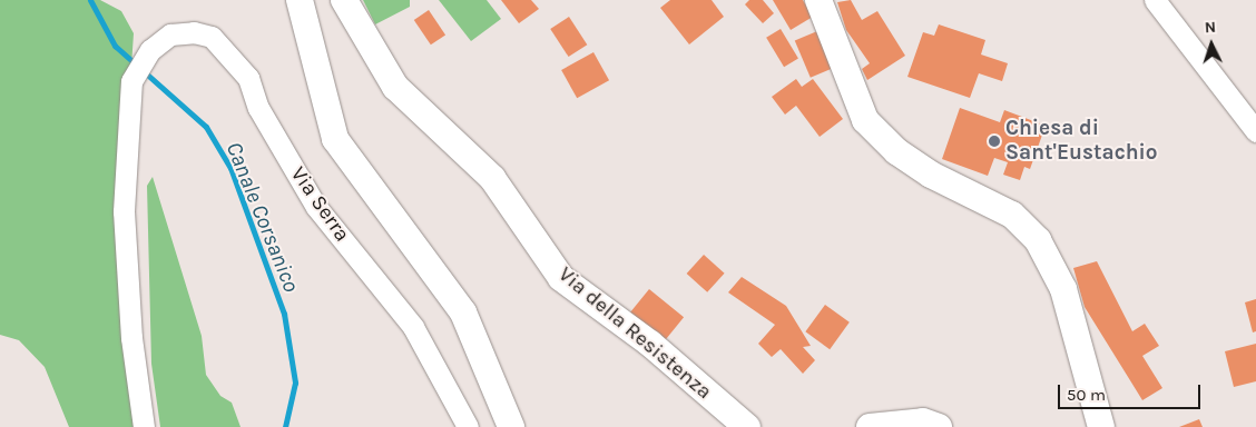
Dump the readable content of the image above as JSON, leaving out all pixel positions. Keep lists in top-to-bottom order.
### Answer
{
  "streets": {
    "street": ["Via Serra", "Via della Resistenza"]
  },
  "water": ["Canale Corsanico"],
  "places": ["Chiesa di Sant'Eustachio"],
  "scale_bar": "50 m",
  "north": "top"
}
